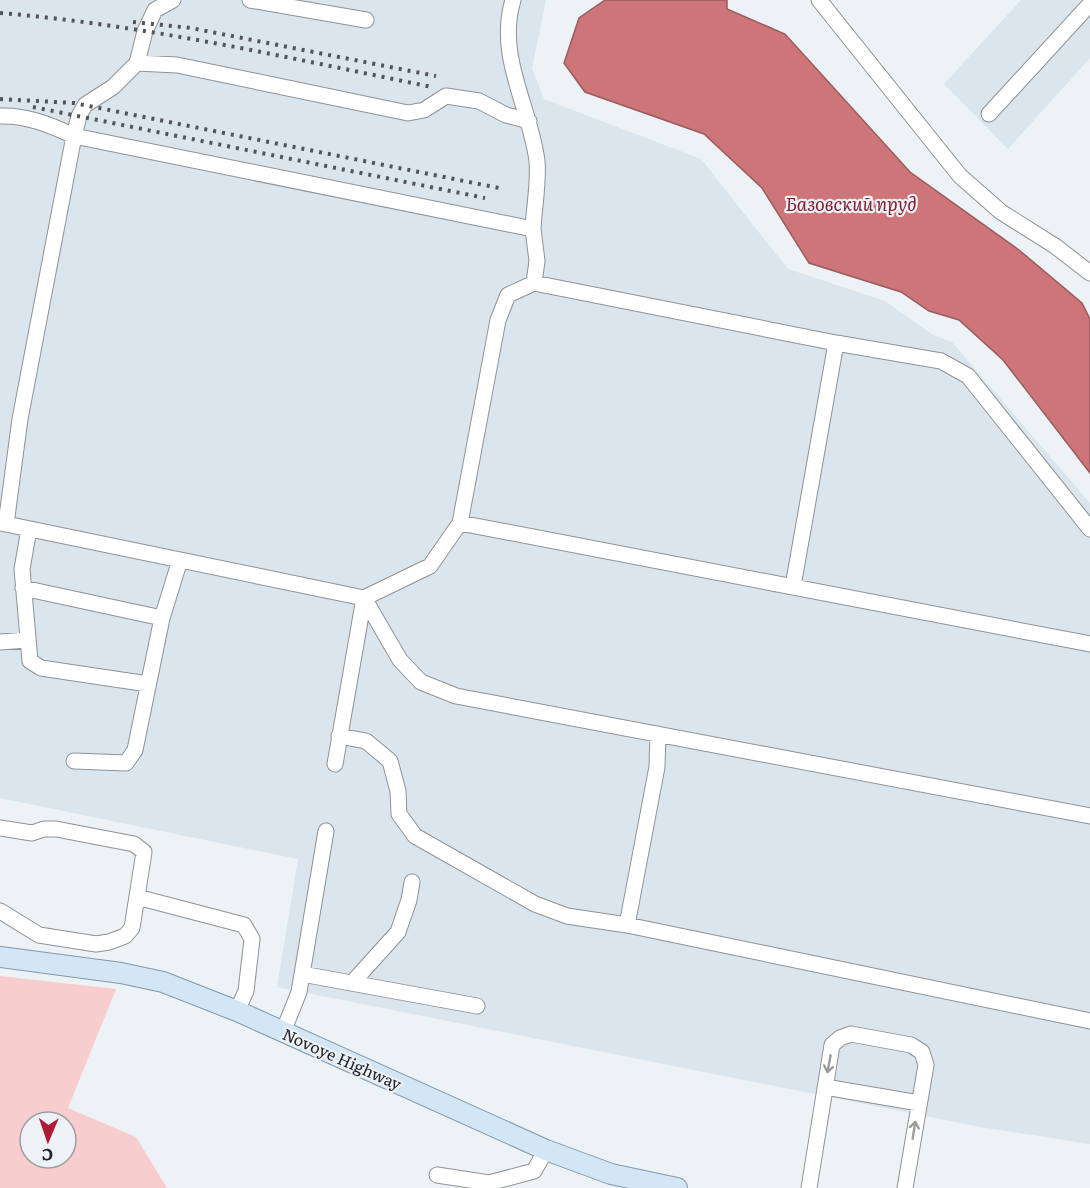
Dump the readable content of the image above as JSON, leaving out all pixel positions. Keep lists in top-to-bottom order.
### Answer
{
  "streets": {
    "main road": ["Novoye Highway"]
  },
  "water": ["Базовский пруд"],
  "north": "bottom"
}
